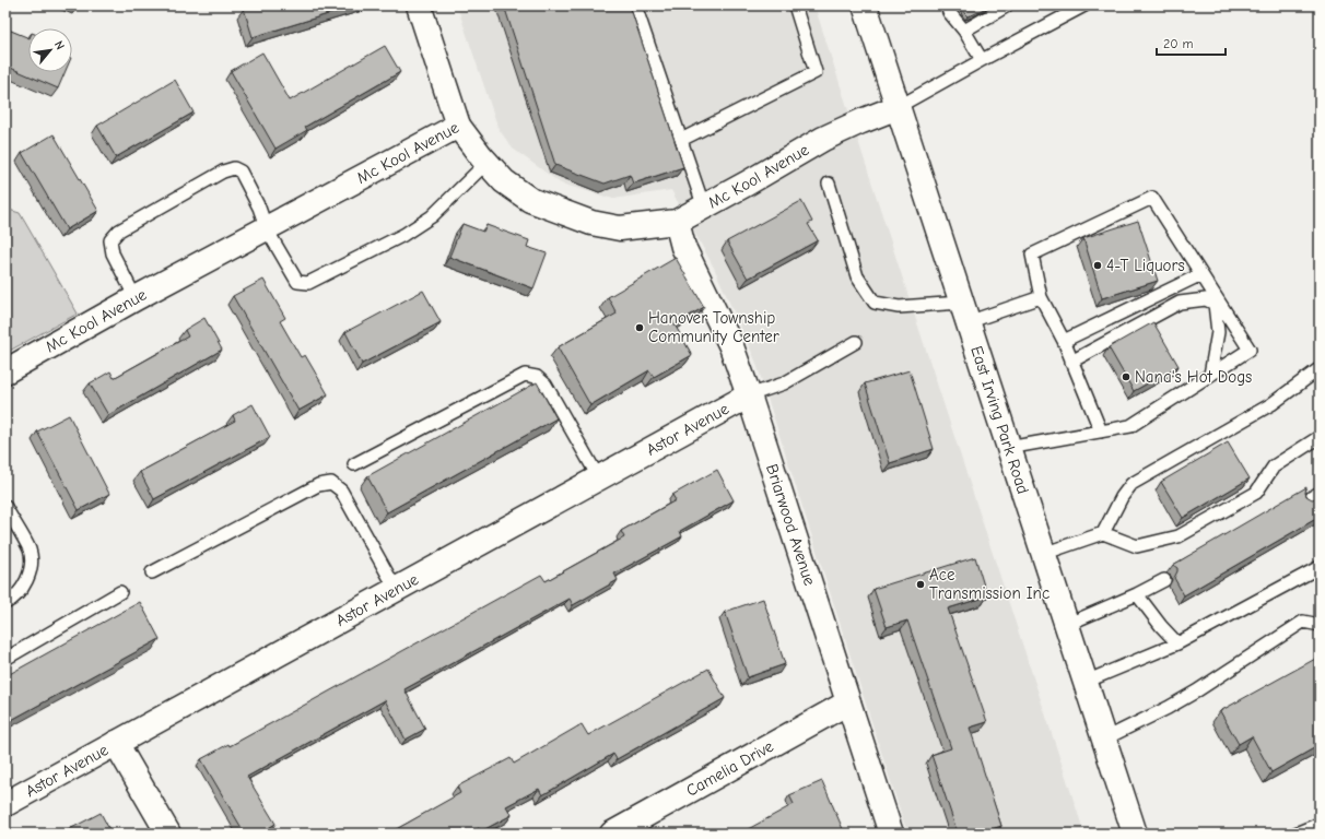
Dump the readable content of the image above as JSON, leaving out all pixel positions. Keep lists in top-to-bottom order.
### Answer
{
  "streets": {
    "street": [
      "Mc Kool Avenue",
      "East Irving Park Road",
      "Astor Avenue",
      "Briarwood Avenue",
      "Camelia Drive"
    ]
  },
  "crossings": [
    ["Mc Kool Avenue", "East Irving Park Road"],
    ["Mc Kool Avenue", "Briarwood Avenue"],
    ["Astor Avenue", "Briarwood Avenue"],
    ["Briarwood Avenue", "Camelia Drive"]
  ],
  "places": [
    "4-T Liquors",
    "Hanover Township Community Center",
    "Nana's Hot Dogs",
    "Ace Transmission Inc"
  ],
  "scale_bar": "20 m",
  "north": "top right"
}
